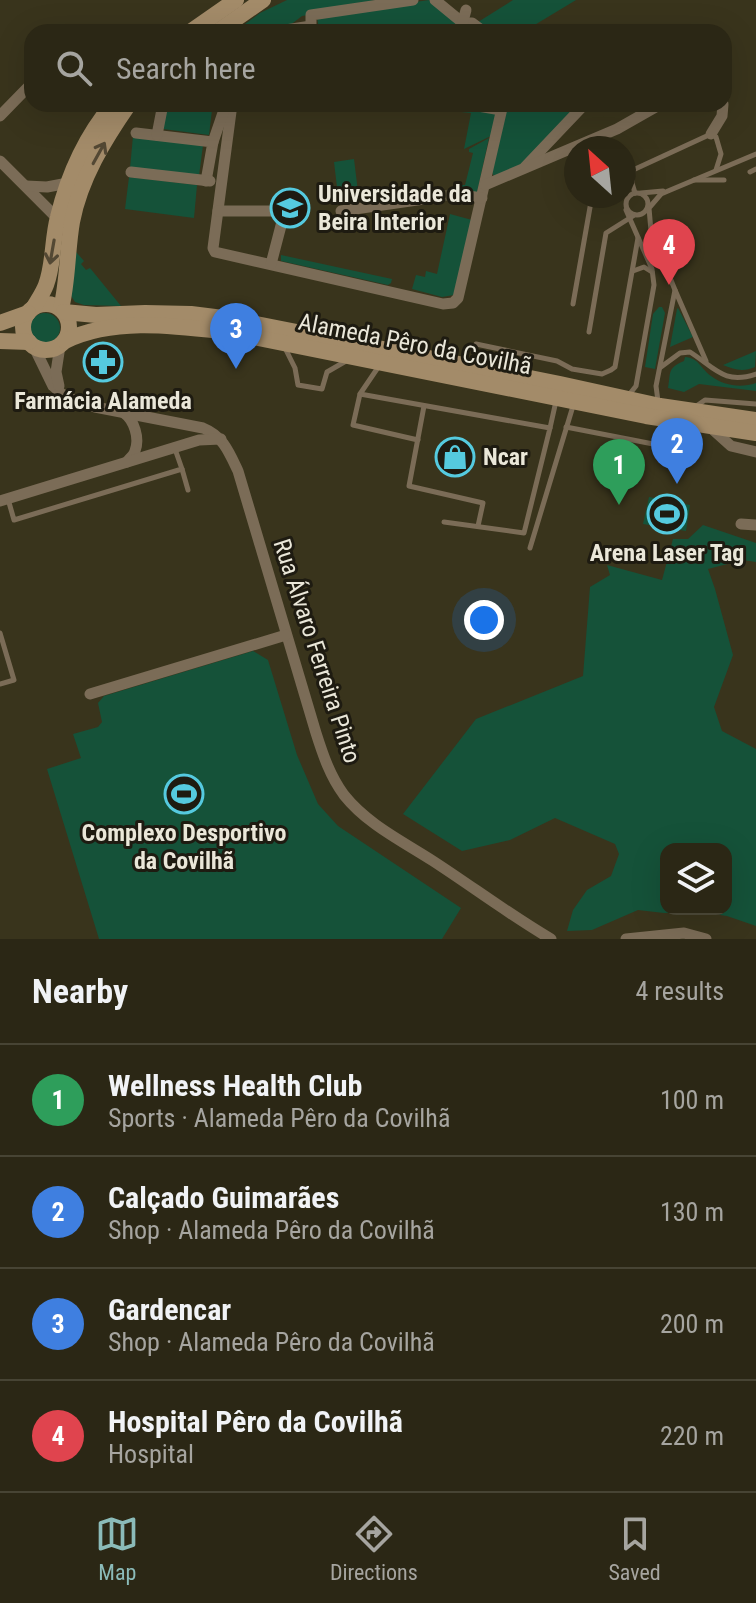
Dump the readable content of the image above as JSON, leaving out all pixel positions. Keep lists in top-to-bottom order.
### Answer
{
  "streets": {
    "main road": ["Alameda Pêro da Covilhã"],
    "street": ["Rua Álvaro Ferreira Pinto"]
  },
  "places": {
    "school or university": ["Universidade da Beira Interior"],
    "pharmacy": ["Farmácia Alameda"],
    "shop": ["Ncar"],
    "sports": ["Arena Laser Tag", "Complexo Desportivo da Covilhã"]
  },
  "north": "top left",
  "page": {
    "search": "Search here",
    "pins": [
      "4",
      "3",
      "2",
      "1"
    ],
    "heading": ["Nearby", "4 results"],
    "list": [
      {
        "mark": "1",
        "name": "Wellness Health Club",
        "note": "Sports · Alameda Pêro da Covilhã",
        "value": "100 m"
      },
      {
        "mark": "2",
        "name": "Calçado Guimarães",
        "note": "Shop · Alameda Pêro da Covilhã",
        "value": "130 m"
      },
      {
        "mark": "3",
        "name": "Gardencar",
        "note": "Shop · Alameda Pêro da Covilhã",
        "value": "200 m"
      },
      {
        "mark": "4",
        "name": "Hospital Pêro da Covilhã",
        "note": "Hospital",
        "value": "220 m"
      }
    ],
    "nav": ["Map", "Directions", "Saved"]
  }
}
